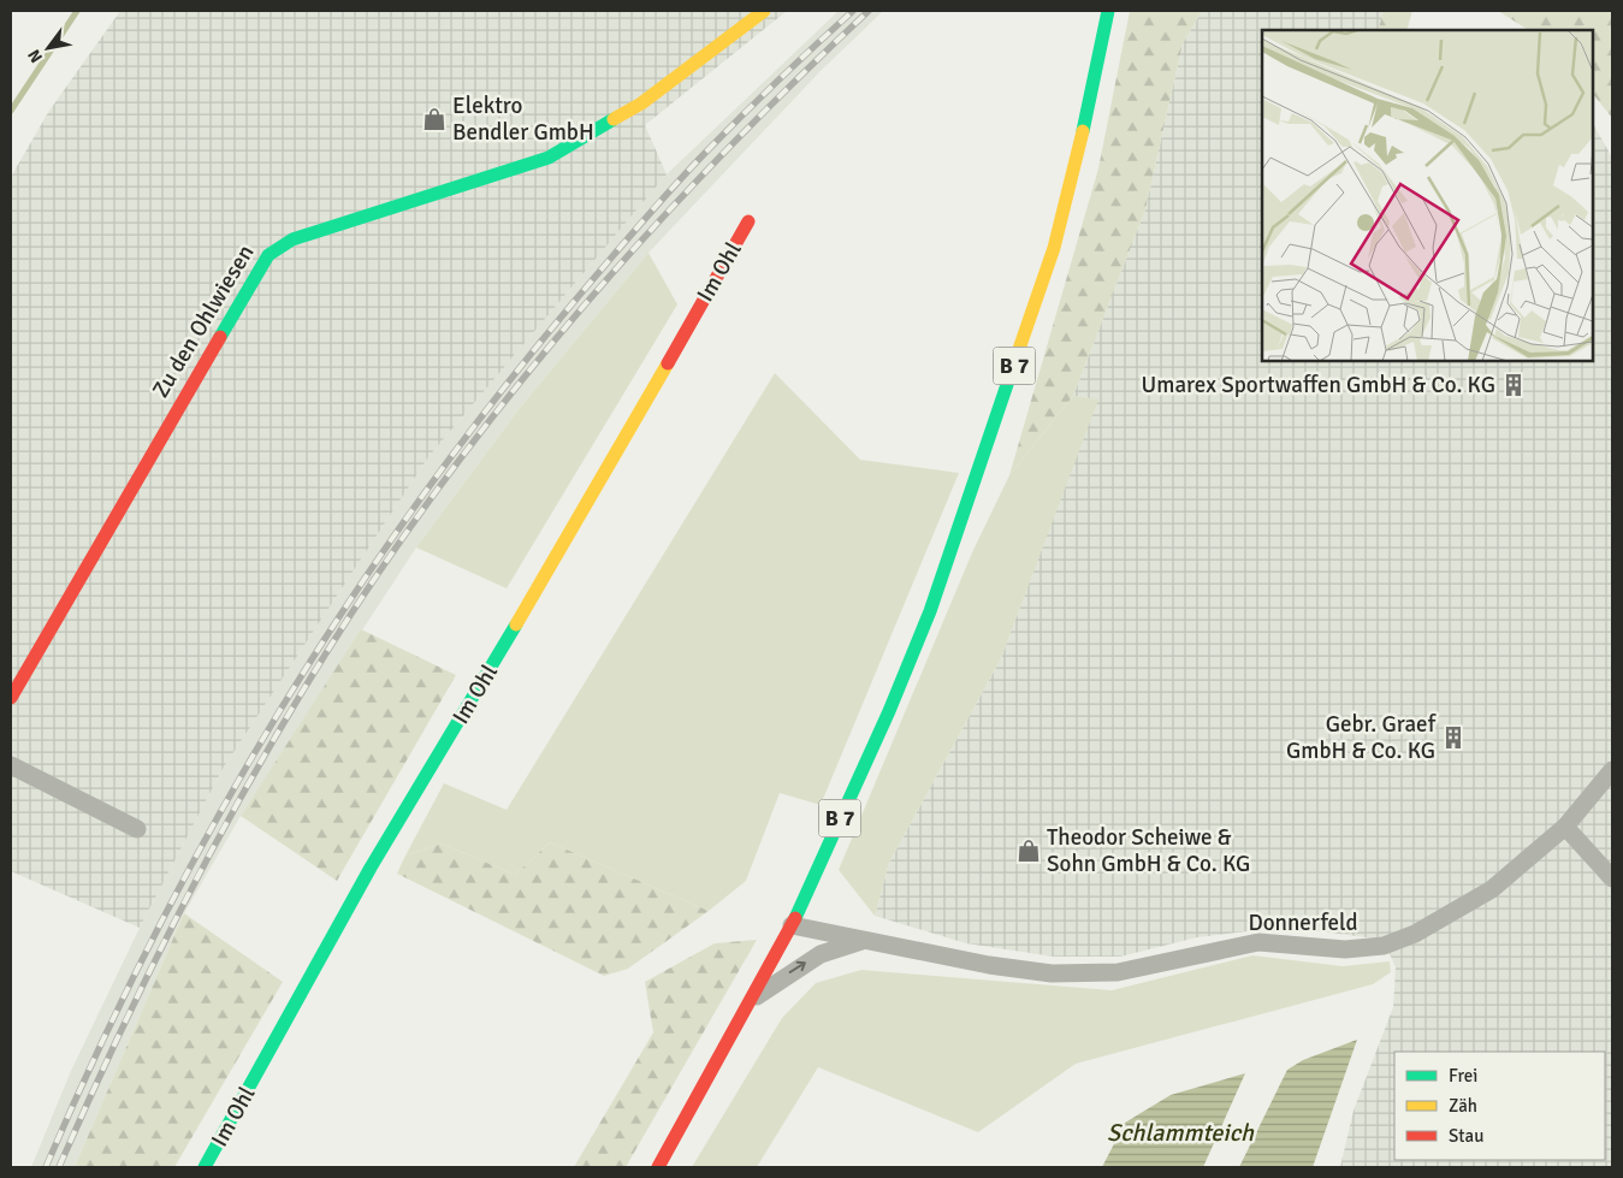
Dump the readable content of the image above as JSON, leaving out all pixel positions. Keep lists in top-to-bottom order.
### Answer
{
  "streets": {
    "street": [
      "Im Ohl",
      "Zu den Ohlwiesen",
      "B 7",
      "Donnerfeld"
    ]
  },
  "crossings": [
    ["B 7", "Donnerfeld"]
  ],
  "water": ["Schlammteich"],
  "places": {
    "shop": ["Elektro Bendler GmbH", "Theodor Scheiwe & Sohn GmbH & Co. KG"],
    "building": ["Umarex Sportwaffen GmbH & Co. KG", "Gebr. Graef GmbH & Co. KG"]
  },
  "legend": ["Frei", "Zäh", "Stau"],
  "north": "bottom left"
}
